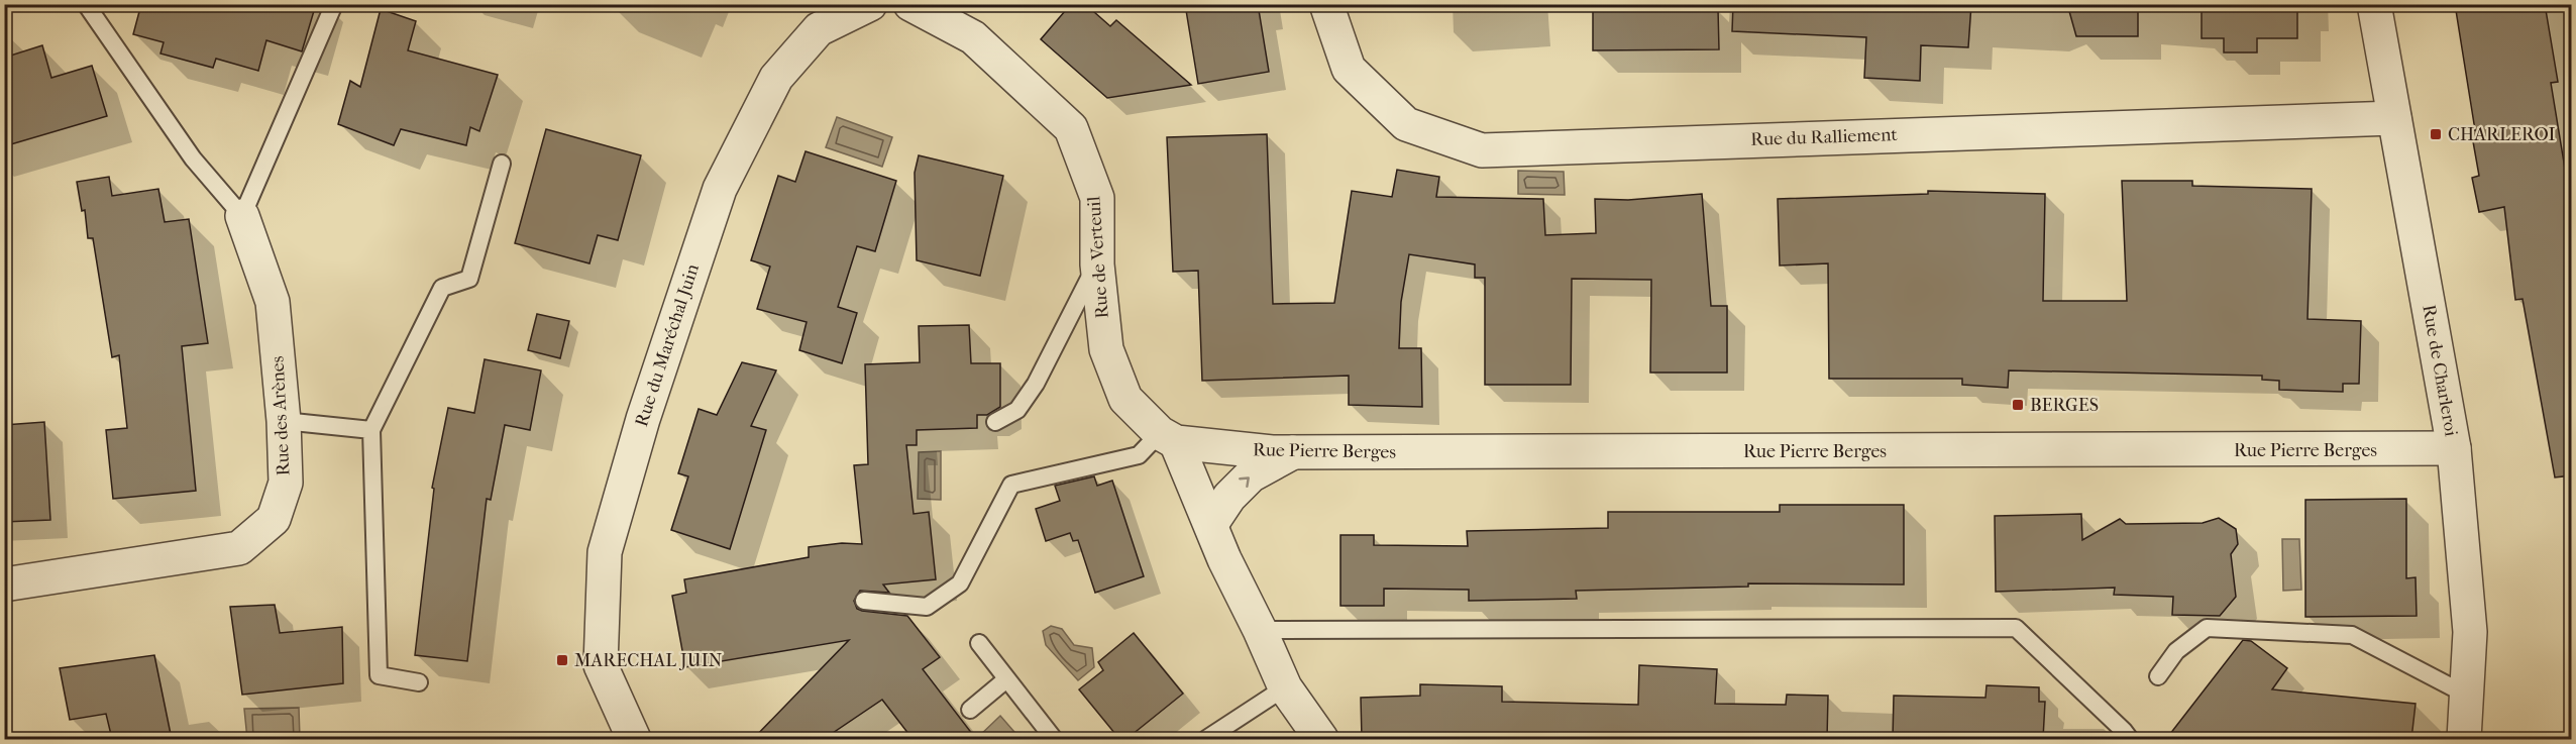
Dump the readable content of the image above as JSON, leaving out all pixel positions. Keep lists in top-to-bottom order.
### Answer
{
  "streets": {
    "street": [
      "Rue du Ralliement",
      "Rue de Verteuil",
      "Rue du Maréchal Juin",
      "Rue de Charleroi",
      "Rue des Arènes",
      "Rue Pierre Berges"
    ]
  },
  "crossings": [
    ["Rue du Ralliement", "Rue de Charleroi"],
    ["Rue de Verteuil", "Rue Pierre Berges"],
    ["Rue de Charleroi", "Rue Pierre Berges"]
  ],
  "places": {
    "transit": ["CHARLEROI", "BERGES", "MARECHAL JUIN"]
  }
}
